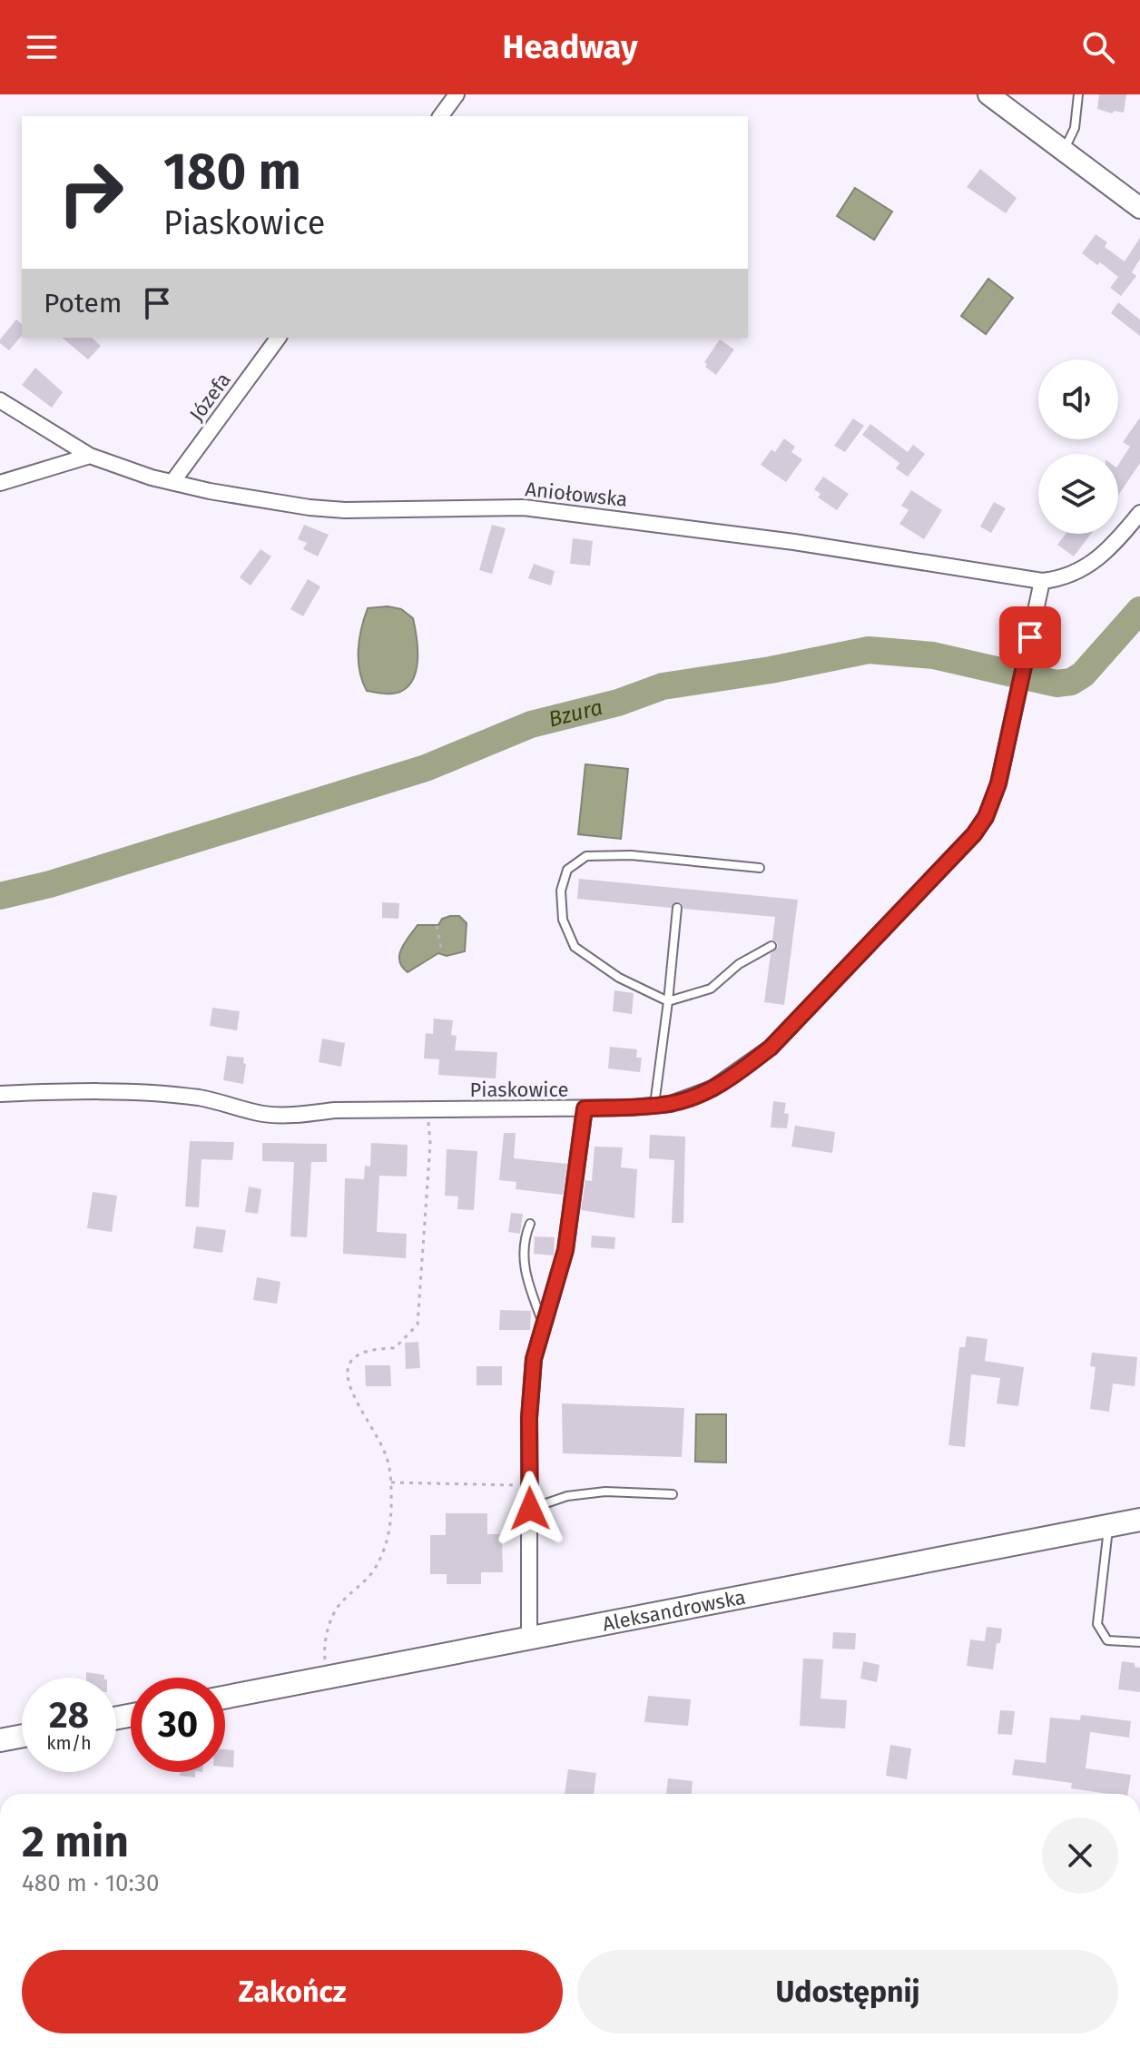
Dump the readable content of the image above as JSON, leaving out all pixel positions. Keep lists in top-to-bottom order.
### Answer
{
  "streets": {
    "main road": ["Aleksandrowska"],
    "street": ["Józefa", "Aniołowska", "Piaskowice"]
  },
  "crossings": [
    ["Józefa", "Aniołowska"],
    ["Aniołowska", "Piaskowice"]
  ],
  "water": ["Bzura"],
  "page": {
    "header": "Headway",
    "turn": ["180 m", "Piaskowice"],
    "then": "Potem",
    "speed": "28 km/h",
    "limit": "30",
    "heading": ["2 min", "480 m · 10:30"],
    "buttons": ["Zakończ", "Udostępnij"]
  }
}
